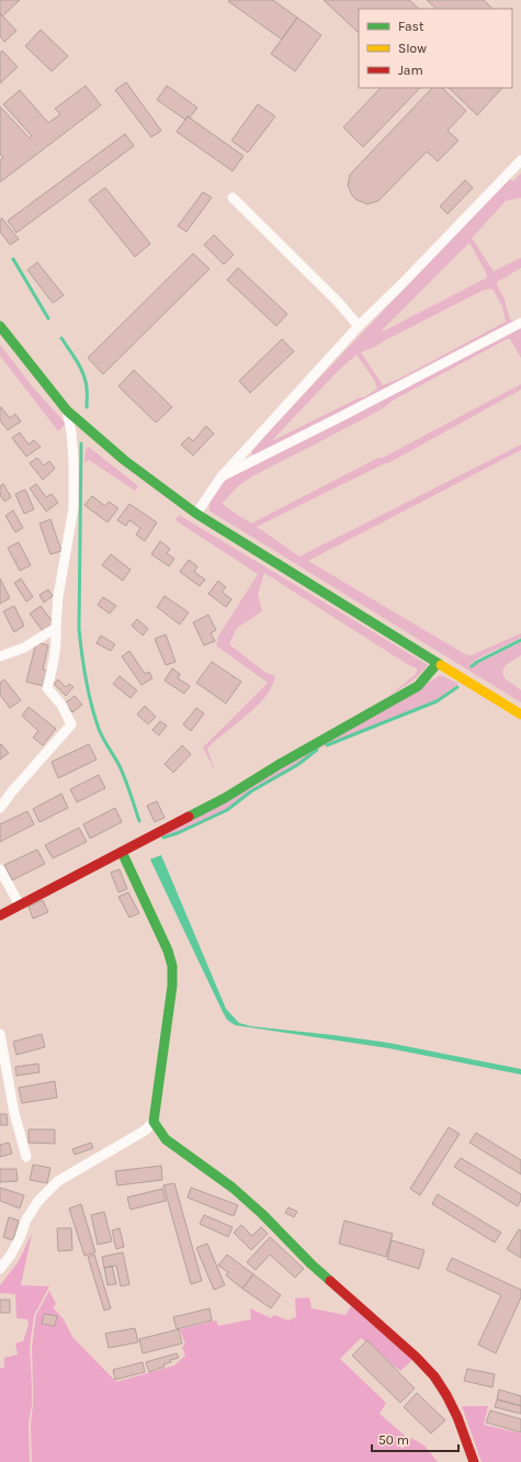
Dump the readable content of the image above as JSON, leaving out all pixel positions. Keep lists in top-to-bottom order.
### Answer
{
  "legend": ["Fast", "Slow", "Jam"],
  "scale_bar": "50 m"
}
